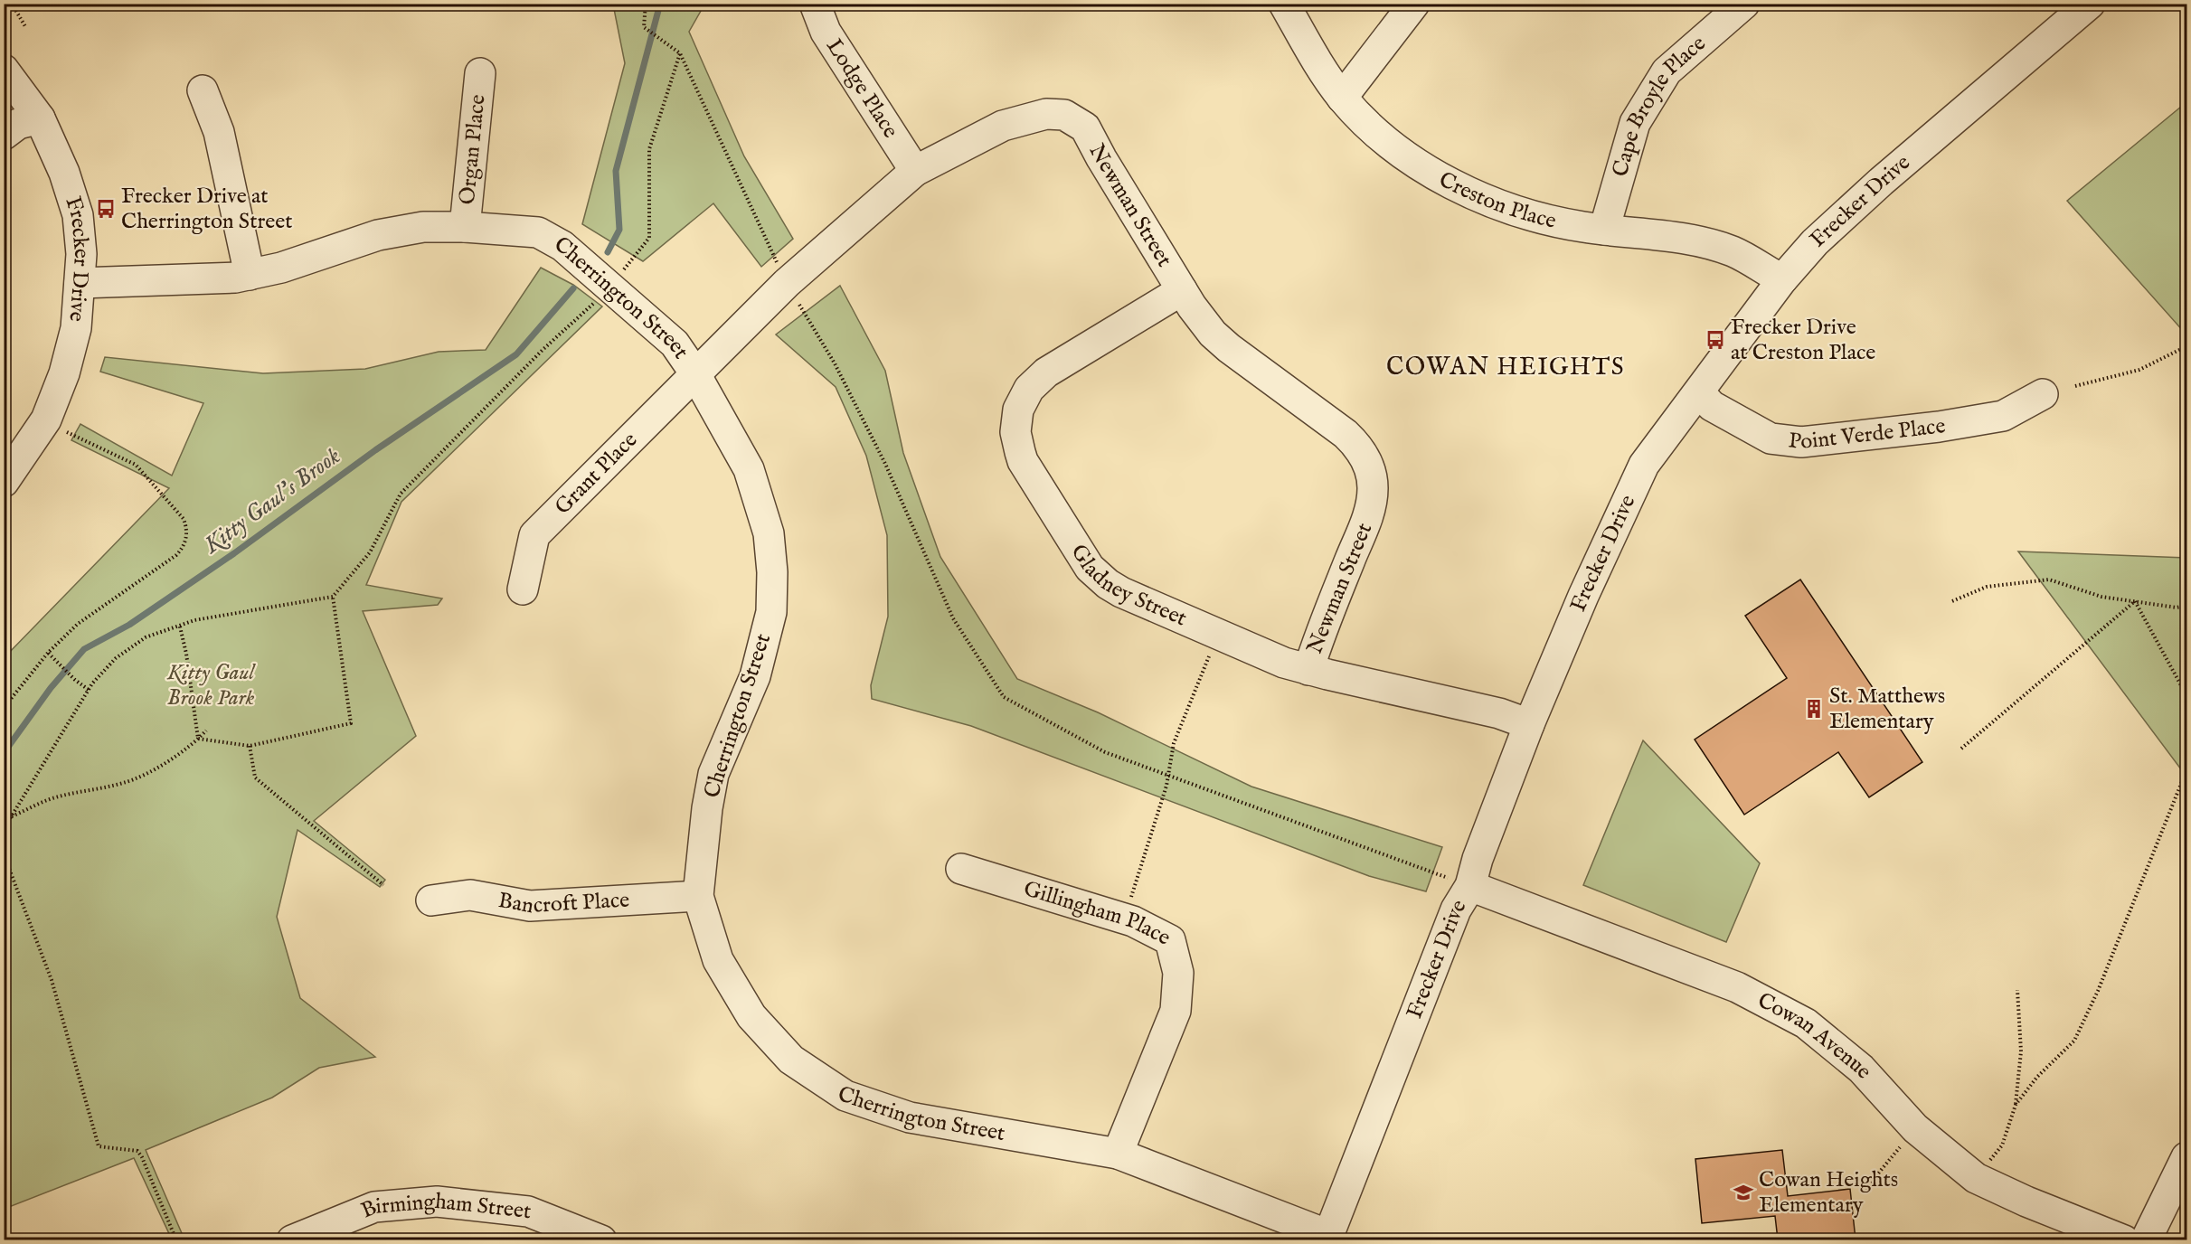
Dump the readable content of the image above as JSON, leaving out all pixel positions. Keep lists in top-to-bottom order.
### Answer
{
  "streets": {
    "street": [
      "Lodge Place",
      "Cape Broyle Place",
      "Organ Place",
      "Creston Place",
      "Frecker Drive",
      "Newman Street",
      "Cherrington Street",
      "Point Verde Place",
      "Grant Place",
      "Gladney Street",
      "Bancroft Place",
      "Gillingham Place",
      "Cowan Avenue",
      "Birmingham Street"
    ]
  },
  "crossings": [
    ["Lodge Place", "Newman Street"],
    ["Cape Broyle Place", "Creston Place"],
    ["Organ Place", "Cherrington Street"],
    ["Creston Place", "Frecker Drive"],
    ["Frecker Drive", "Cherrington Street"],
    ["Frecker Drive", "Point Verde Place"],
    ["Frecker Drive", "Gladney Street"],
    ["Frecker Drive", "Cowan Avenue"],
    ["Newman Street", "Cherrington Street"],
    ["Newman Street", "Grant Place"],
    ["Newman Street", "Gladney Street"],
    ["Cherrington Street", "Grant Place"],
    ["Cherrington Street", "Bancroft Place"],
    ["Cherrington Street", "Gillingham Place"]
  ],
  "districts": ["COWAN HEIGHTS"],
  "water": ["Kitty Gaul's Brook"],
  "parks": ["Kitty Gaul Brook Park"],
  "places": {
    "bus stop": ["Frecker Drive at Cherrington Street", "Frecker Drive at Creston Place"],
    "building": ["St. Matthews Elementary"],
    "school or university": ["Cowan Heights Elementary"]
  }
}
